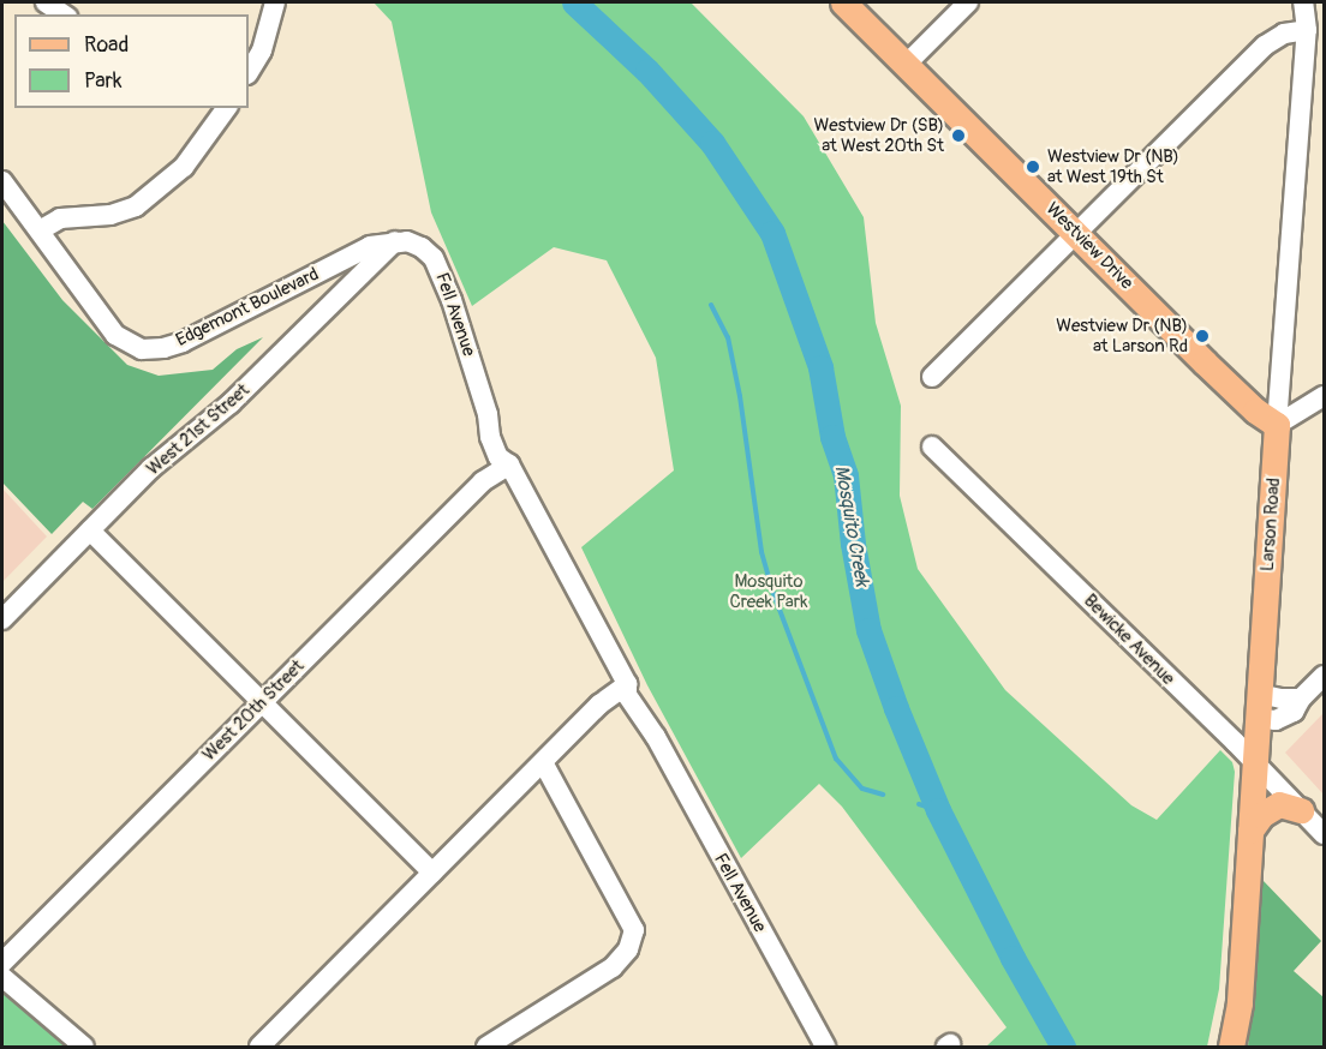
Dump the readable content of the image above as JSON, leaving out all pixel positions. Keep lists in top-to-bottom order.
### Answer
{
  "streets": {
    "main road": ["Westview Drive", "Larson Road"],
    "street": [
      "Edgemont Boulevard",
      "Fell Avenue",
      "West 21st Street",
      "Bewicke Avenue",
      "West 20th Street"
    ]
  },
  "crossings": [
    ["Westview Drive", "Larson Road"],
    ["Edgemont Boulevard", "Fell Avenue"],
    ["Edgemont Boulevard", "West 21st Street"],
    ["Fell Avenue", "West 21st Street"],
    ["Fell Avenue", "West 20th Street"],
    ["Larson Road", "Bewicke Avenue"]
  ],
  "water": ["Mosquito Creek"],
  "parks": ["Mosquito Creek Park"],
  "places": ["Westview Dr (SB) at West 20th St", "Westview Dr (NB) at West 19th St", "Westview Dr (NB) at Larson Rd"],
  "legend": ["Road", "Park"]
}
